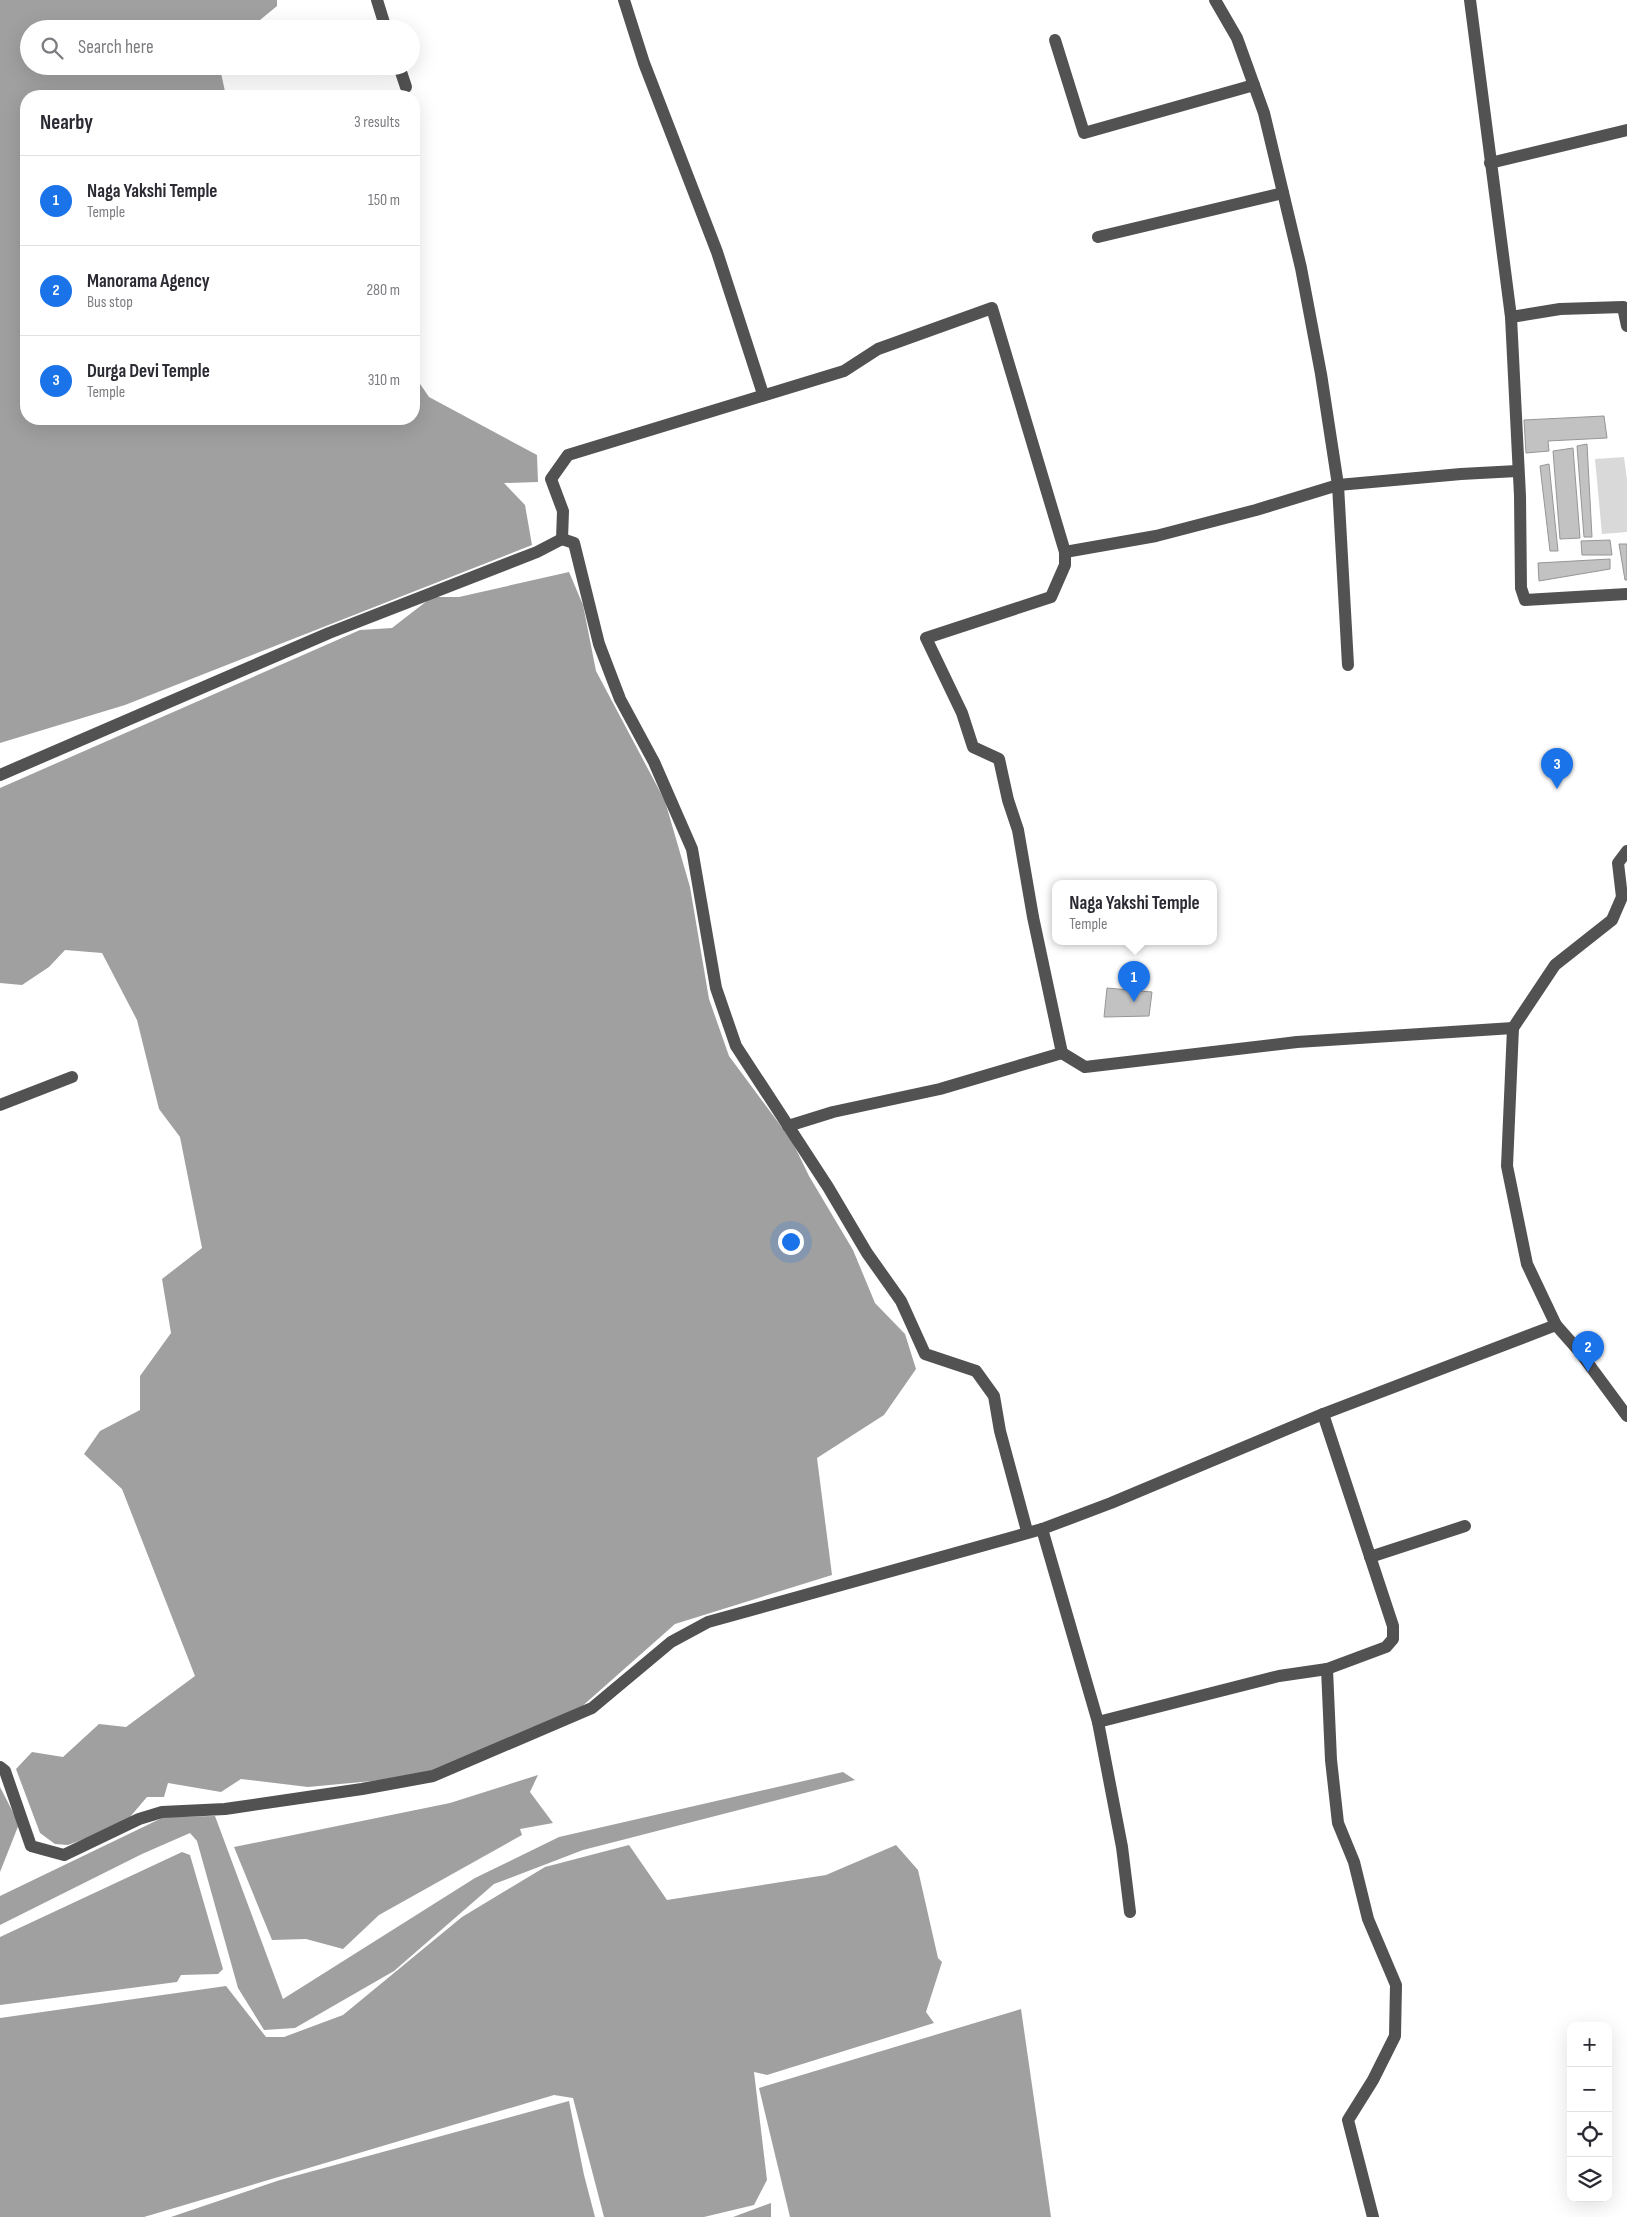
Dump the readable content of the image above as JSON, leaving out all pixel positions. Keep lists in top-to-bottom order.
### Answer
{
  "page": {
    "search": "Search here",
    "heading": ["Nearby", "3 results"],
    "list": [
      {
        "mark": "1",
        "name": "Naga Yakshi Temple",
        "note": "Temple",
        "value": "150 m"
      },
      {
        "mark": "2",
        "name": "Manorama Agency",
        "note": "Bus stop",
        "value": "280 m"
      },
      {
        "mark": "3",
        "name": "Durga Devi Temple",
        "note": "Temple",
        "value": "310 m"
      }
    ],
    "pins": ["3", "1", "2"],
    "popup": ["Naga Yakshi Temple", "Temple"],
    "map_buttons": ["+", "−"]
  }
}
